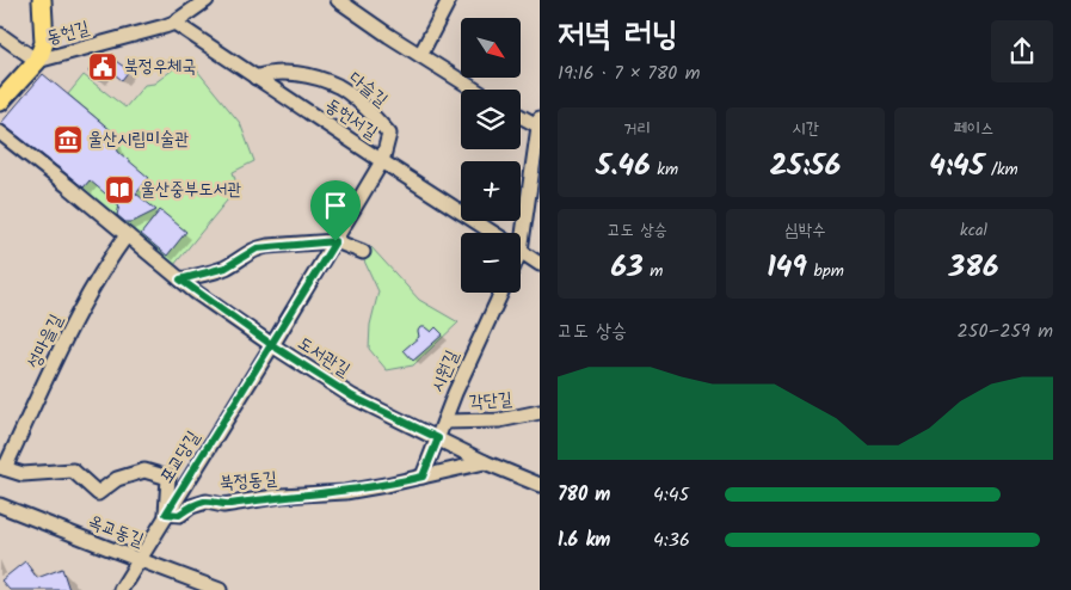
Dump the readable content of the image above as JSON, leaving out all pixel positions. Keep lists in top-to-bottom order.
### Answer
{
  "streets": {
    "street": [
      "동헌길",
      "다슬길",
      "동헌서길",
      "성마을길",
      "도서관길",
      "시원길",
      "각단길",
      "포교당길",
      "북정동길",
      "옥교동길"
    ]
  },
  "crossings": [
    ["동헌길", "동헌서길"],
    ["다슬길", "동헌서길"],
    ["다슬길", "포교당길"],
    ["동헌서길", "포교당길"],
    ["성마을길", "도서관길"],
    ["도서관길", "시원길"],
    ["도서관길", "포교당길"],
    ["도서관길", "북정동길"],
    ["시원길", "각단길"],
    ["시원길", "북정동길"],
    ["포교당길", "북정동길"],
    ["포교당길", "옥교동길"]
  ],
  "places": {
    "public building": ["북정우체국"],
    "museum": ["울산시립미술관"],
    "library": ["울산중부도서관"]
  },
  "north": "bottom right",
  "page": {
    "heading": ["저녁 러닝", "19:16 · 7 × 780 m"],
    "map_buttons": ["+", "−"],
    "stats": [
      ["거리", "5.46 km"],
      ["시간", "25:56"],
      ["페이스", "4:45 /km"],
      ["고도 상승", "63 m"],
      ["심박수", "149 bpm"],
      ["kcal", "386"]
    ],
    "chart": ["고도 상승", "250–259 m"],
    "list": [
      {
        "name": "780 m",
        "note": "4:45"
      },
      {
        "name": "1.6 km",
        "note": "4:36"
      }
    ]
  }
}
